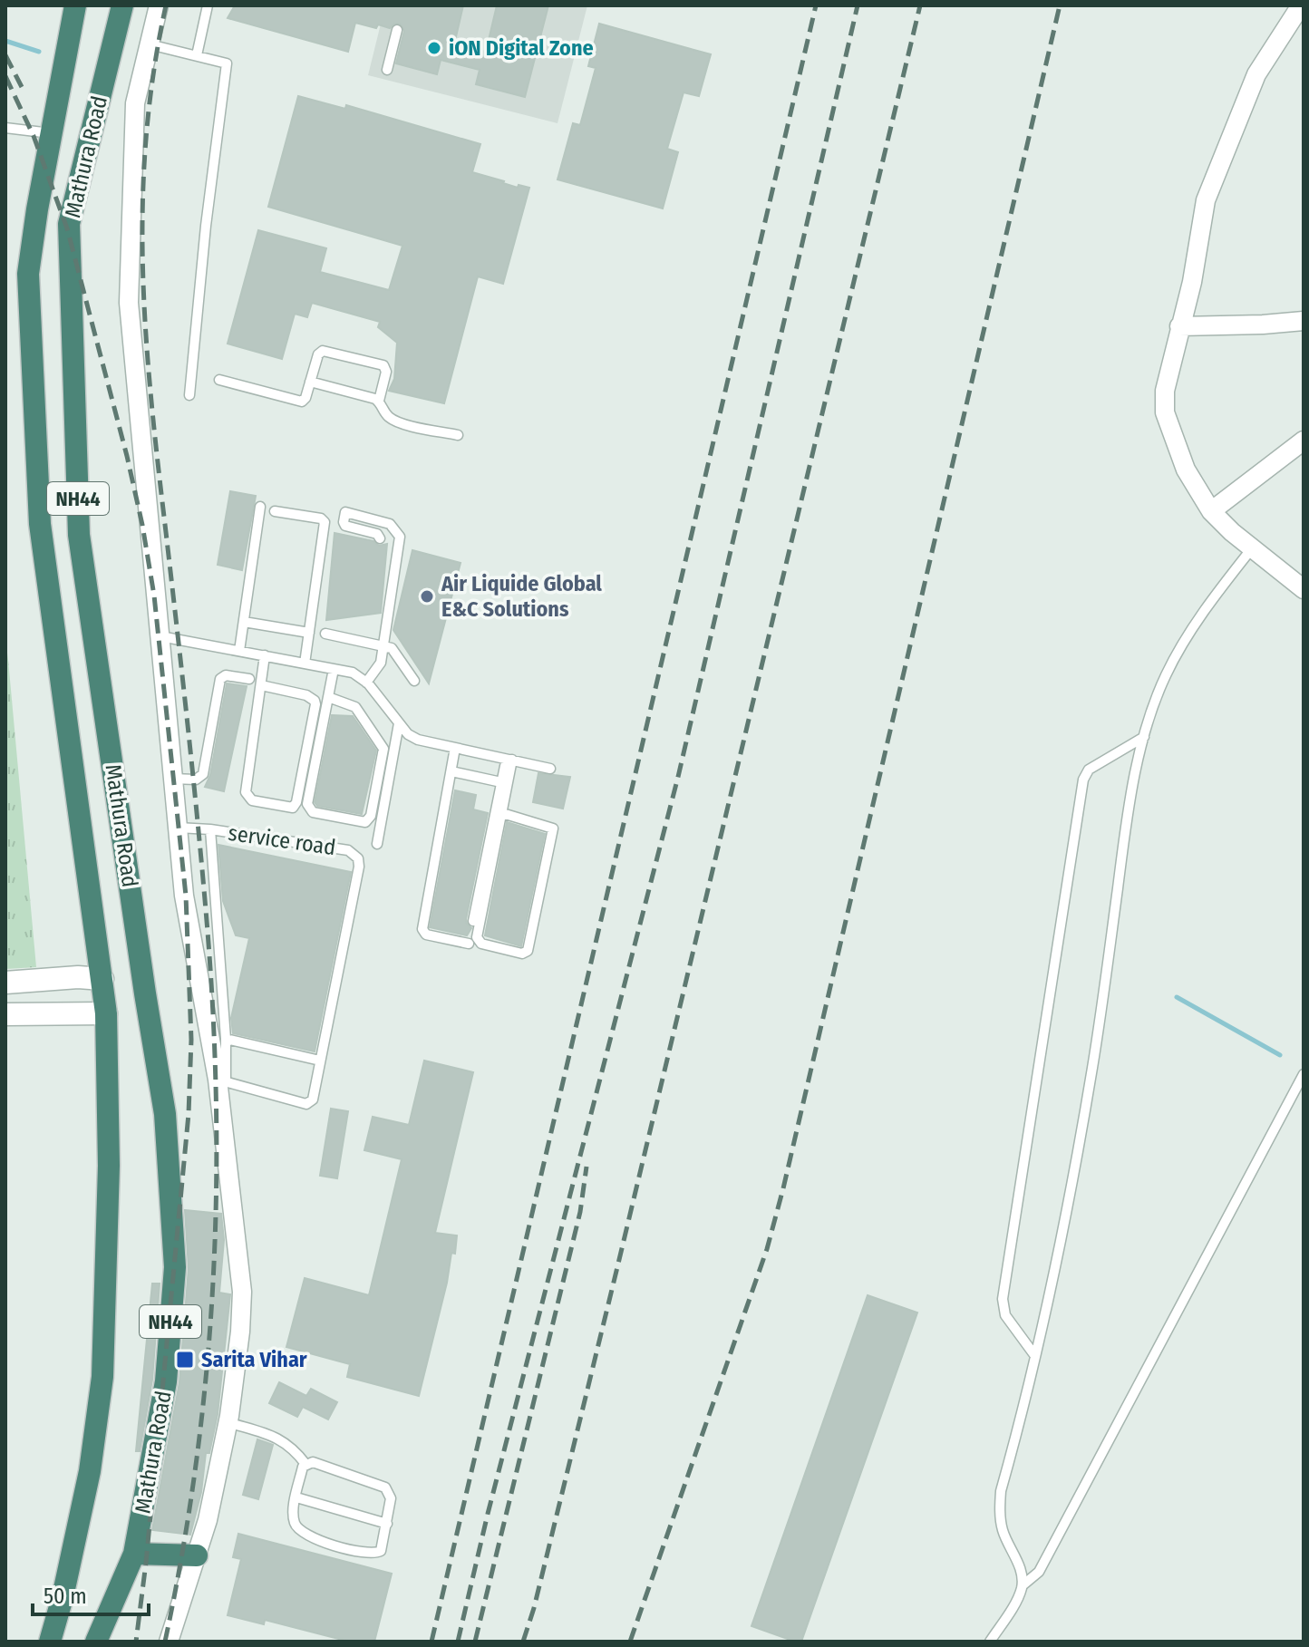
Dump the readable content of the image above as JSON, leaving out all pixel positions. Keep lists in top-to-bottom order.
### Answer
{
  "streets": {
    "highway": ["Mathura Road", "NH44"],
    "lane": ["service road"]
  },
  "places": {
    "other": ["iON Digital Zone", "Air Liquide Global E&C Solutions"],
    "transit": ["Sarita Vihar"]
  },
  "scale_bar": "50 m"
}
